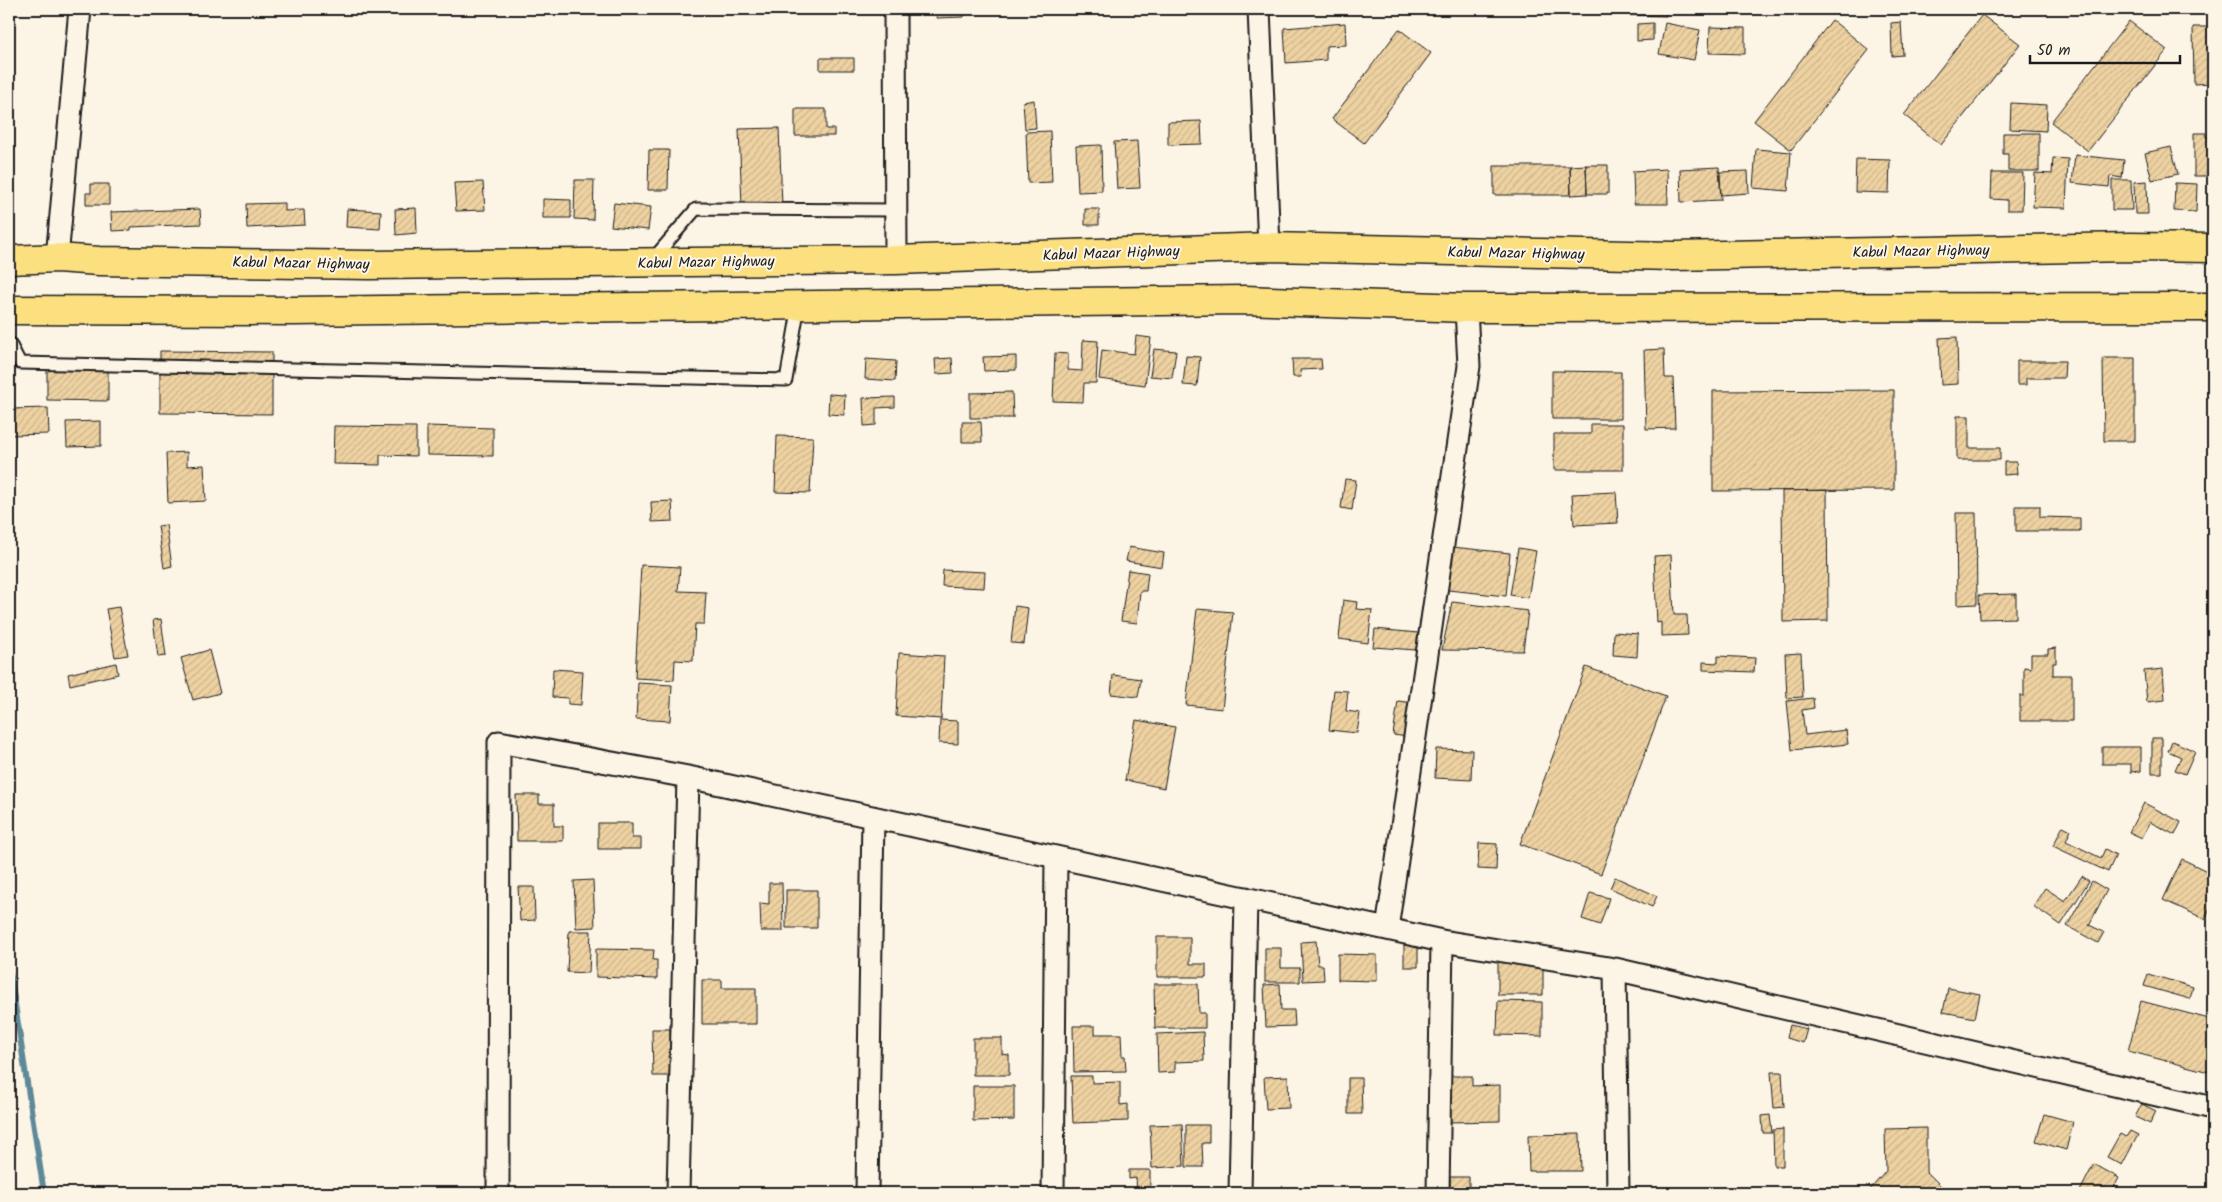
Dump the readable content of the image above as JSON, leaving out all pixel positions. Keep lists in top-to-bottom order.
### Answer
{
  "streets": {
    "highway": ["Kabul Mazar Highway"]
  },
  "scale_bar": "50 m"
}
